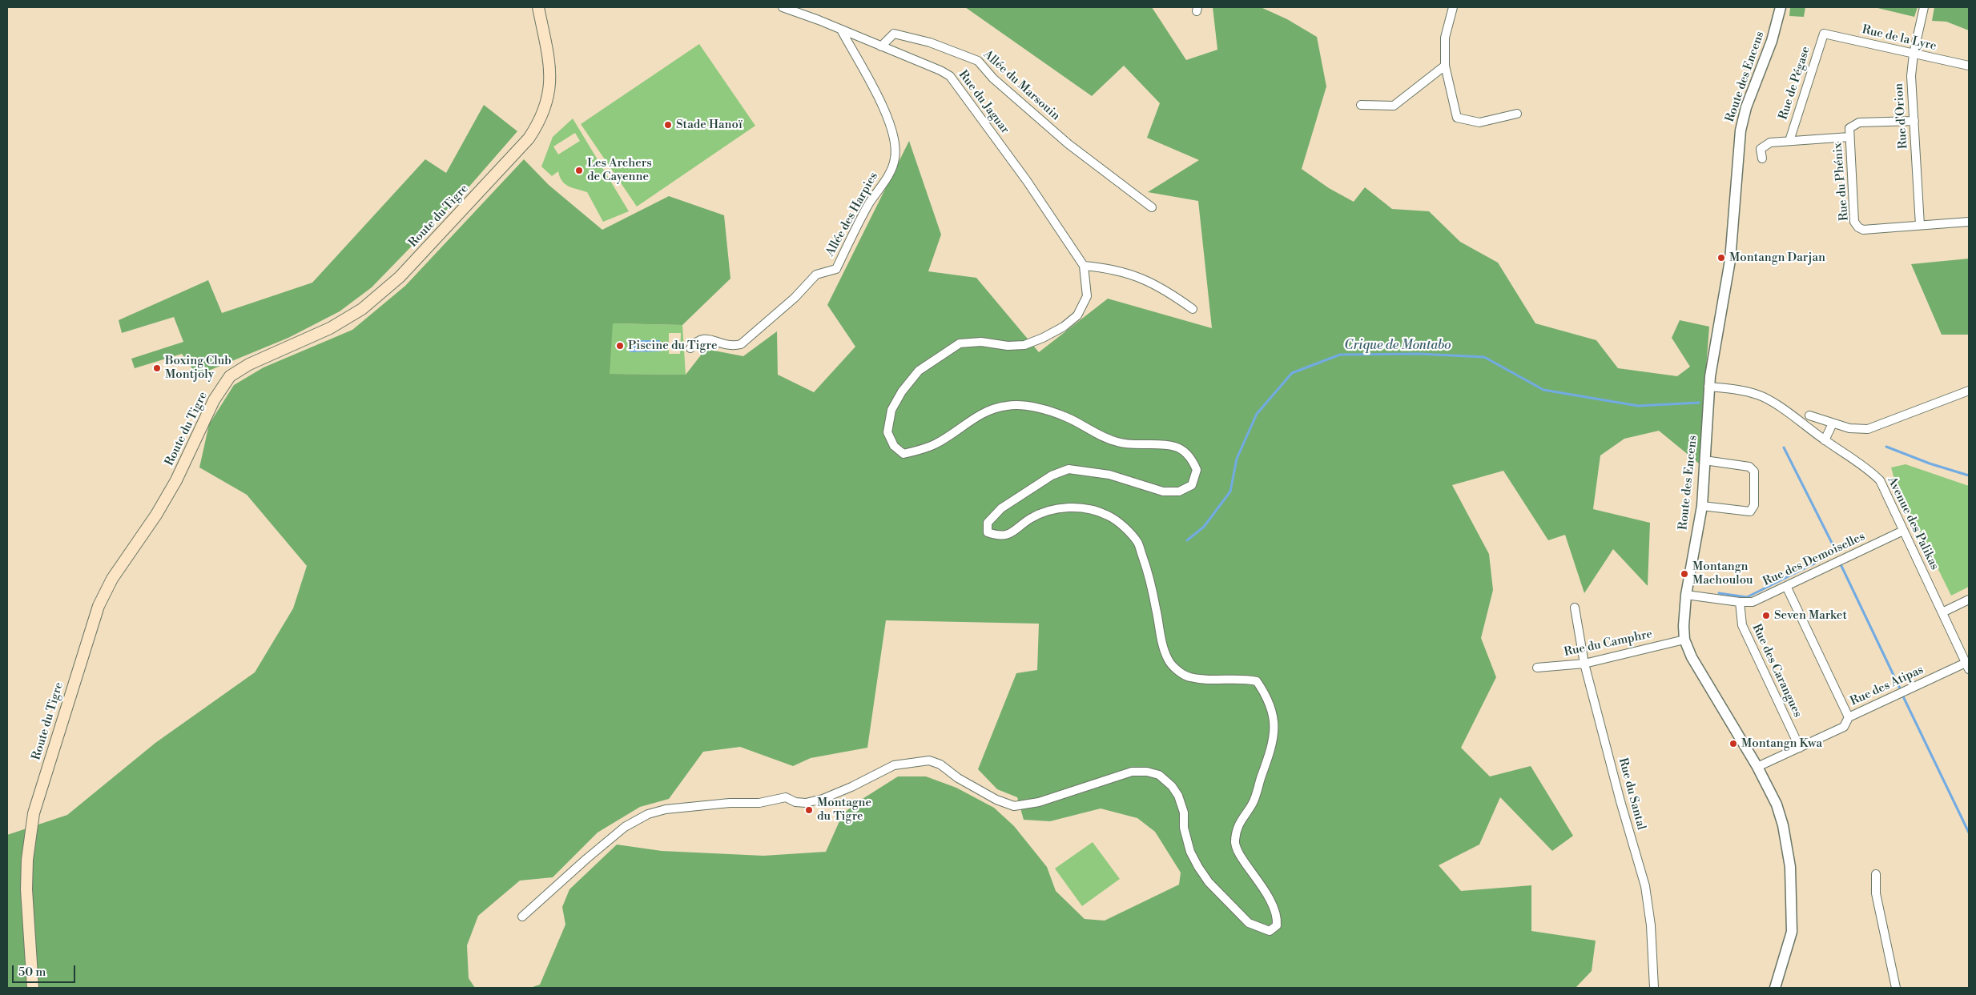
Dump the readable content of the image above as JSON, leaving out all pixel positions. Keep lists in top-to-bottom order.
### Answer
{
  "streets": {
    "main road": ["Route du Tigre"],
    "street": [
      "Rue de la Lyre",
      "Route des Encens",
      "Rue de Pégase",
      "Allée du Marsouin",
      "Rue du Jaguar",
      "Rue d'Orion",
      "Rue du Phénix",
      "Allée des Harpies",
      "Avenue des Palikas",
      "Rue des Demoiselles",
      "Rue du Camphre",
      "Rue des Carangues",
      "Rue des Atipas",
      "Rue du Santal"
    ]
  },
  "crossings": [
    ["Rue de la Lyre", "Rue de Pégase"],
    ["Rue de la Lyre", "Rue d'Orion"],
    ["Route des Encens", "Avenue des Palikas"],
    ["Route des Encens", "Rue des Demoiselles"],
    ["Route des Encens", "Rue du Camphre"],
    ["Route des Encens", "Rue des Atipas"],
    ["Allée du Marsouin", "Rue du Jaguar"],
    ["Rue du Jaguar", "Allée des Harpies"],
    ["Rue d'Orion", "Rue du Phénix"],
    ["Avenue des Palikas", "Rue des Demoiselles"],
    ["Avenue des Palikas", "Rue des Atipas"],
    ["Rue des Demoiselles", "Rue des Carangues"],
    ["Rue du Camphre", "Rue du Santal"],
    ["Rue des Carangues", "Rue des Atipas"]
  ],
  "water": ["Crique de Montabo"],
  "places": [
    "Stade Hanoï",
    "Les Archers de Cayenne",
    "Montangn Darjan",
    "Piscine du Tigre",
    "Boxing Club Montjoly",
    "Montangn Machoulou",
    "Seven Market",
    "Montangn Kwa",
    "Montagne du Tigre"
  ],
  "scale_bar": "50 m"
}
